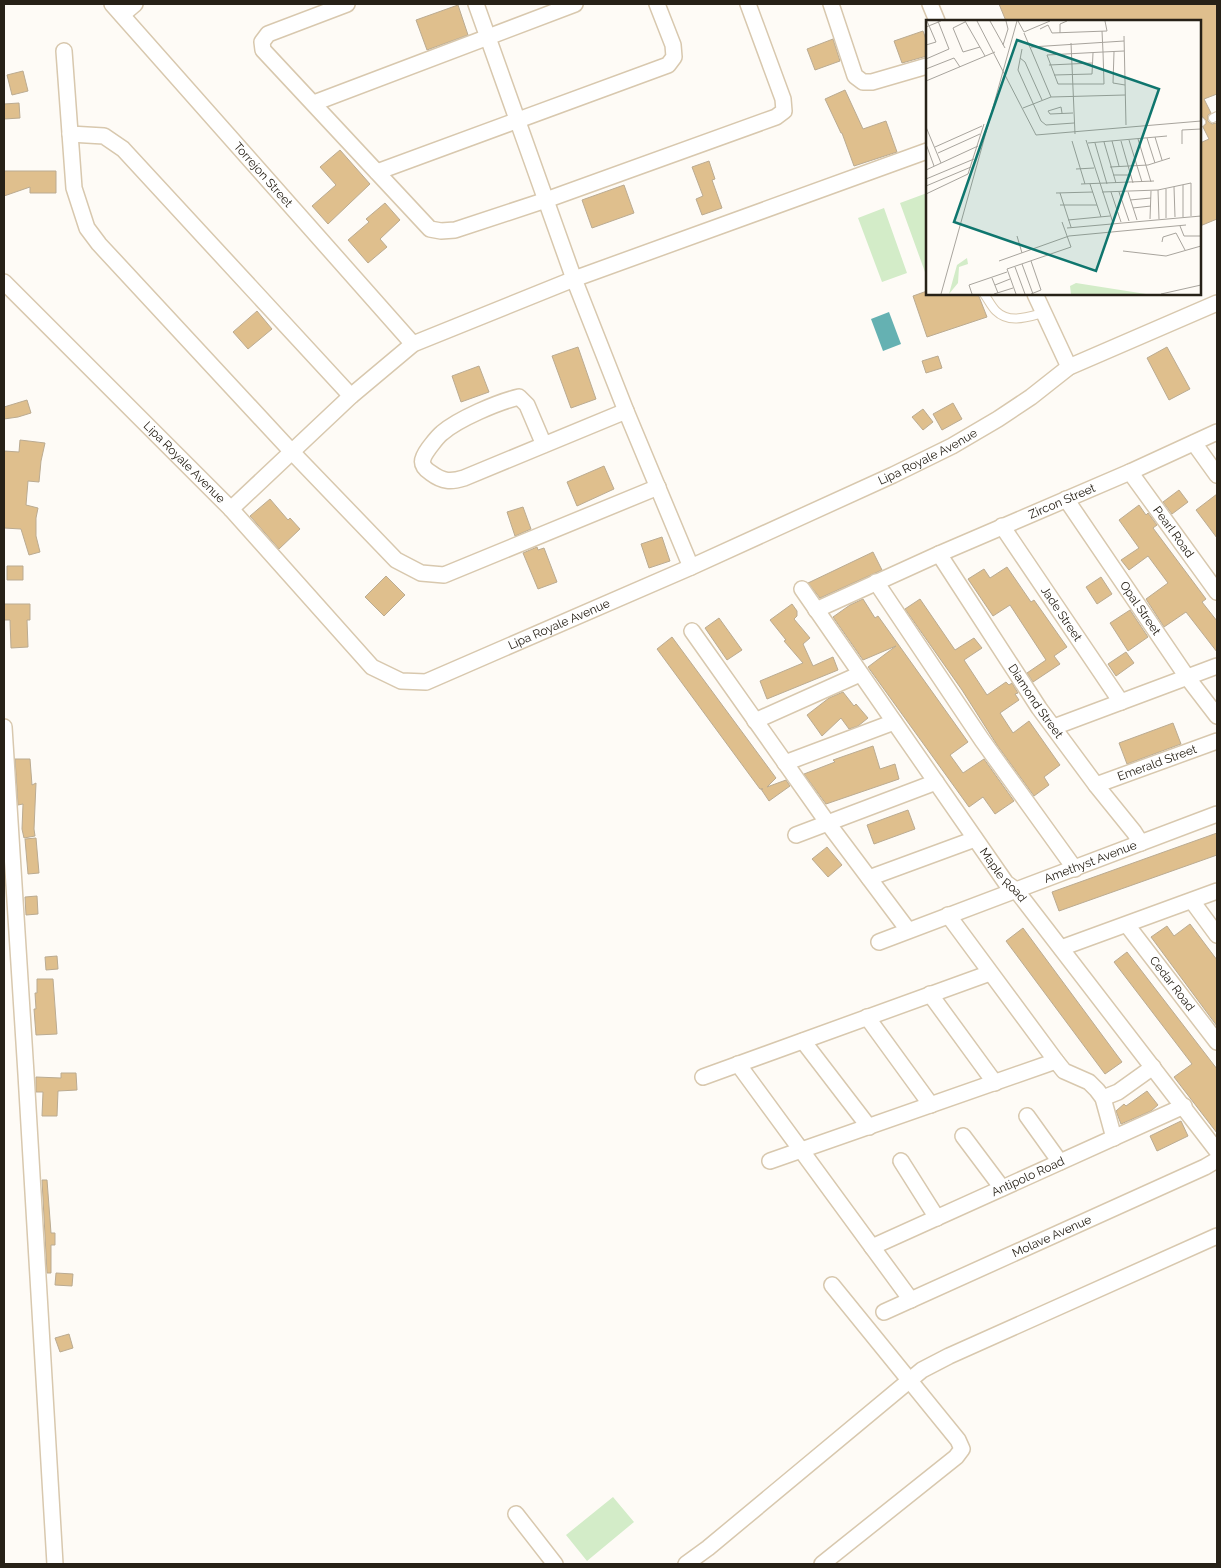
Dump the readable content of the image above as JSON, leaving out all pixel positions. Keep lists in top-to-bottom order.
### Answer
{
  "streets": {
    "street": [
      "Torrejon Street",
      "Lipa Royale Avenue",
      "Zircon Street",
      "Pearl Road",
      "Opal Street",
      "Jade Street",
      "Diamond Street",
      "Emerald Street",
      "Amethyst Avenue",
      "Maple Road",
      "Cedar Road",
      "Antipolo Road",
      "Molave Avenue"
    ]
  },
  "crossings": [
    ["Zircon Street", "Pearl Road"],
    ["Zircon Street", "Opal Street"],
    ["Zircon Street", "Jade Street"],
    ["Zircon Street", "Diamond Street"],
    ["Zircon Street", "Maple Road"],
    ["Diamond Street", "Emerald Street"],
    ["Diamond Street", "Amethyst Avenue"],
    ["Amethyst Avenue", "Maple Road"],
    ["Maple Road", "Antipolo Road"]
  ]
}
